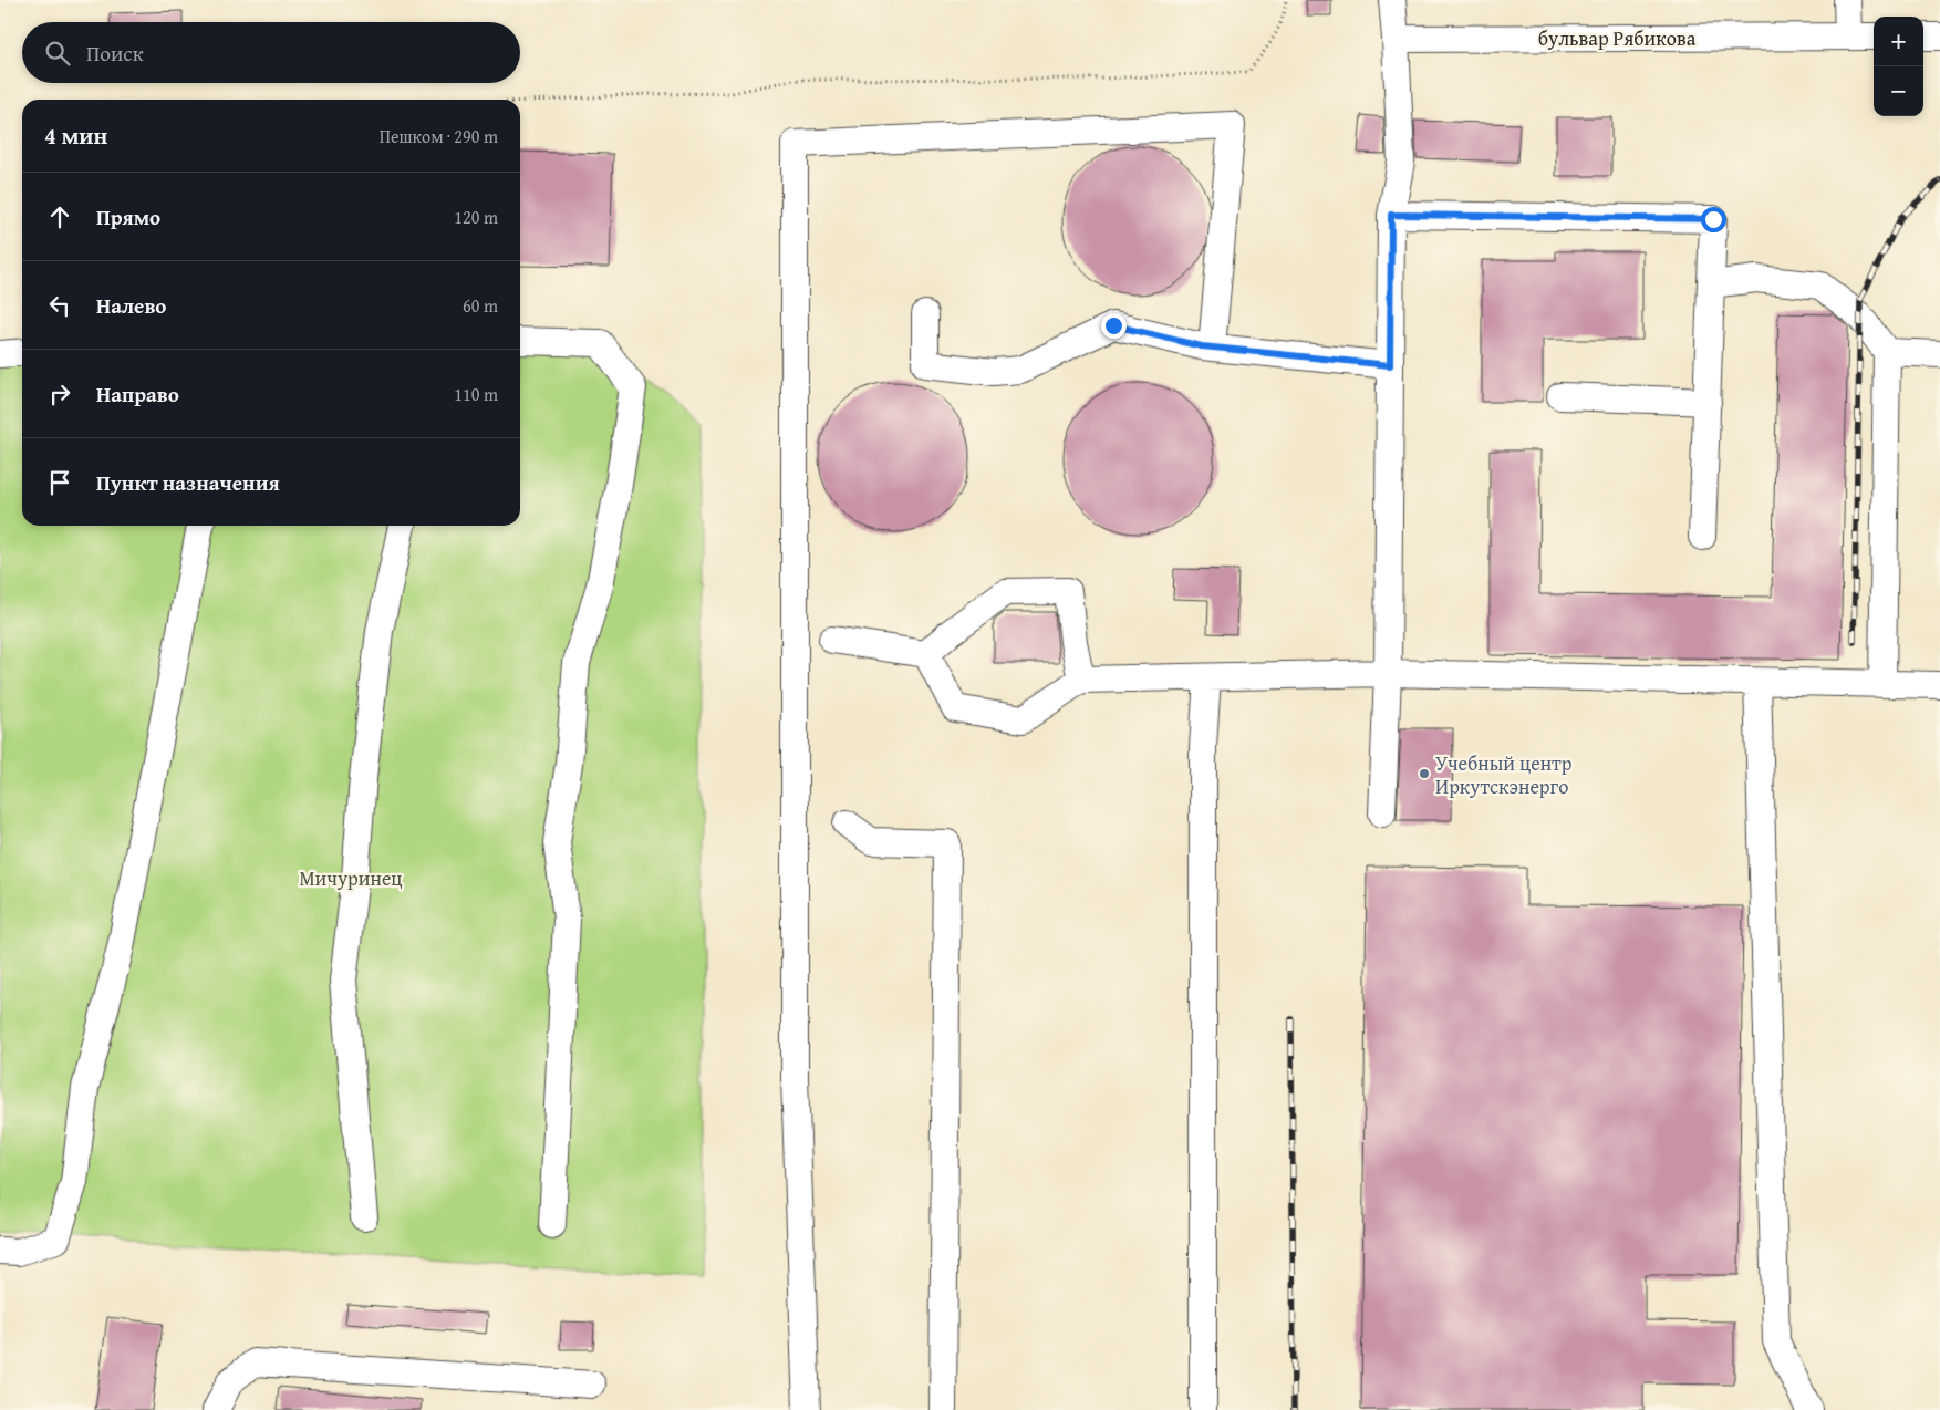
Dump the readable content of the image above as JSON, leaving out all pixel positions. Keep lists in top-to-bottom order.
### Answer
{
  "streets": {
    "street": ["бульвар Рябикова"]
  },
  "parks": ["Мичуринец"],
  "places": ["Учебный центр Иркутскэнерго"],
  "page": {
    "map_buttons": ["+", "−"],
    "search": "Поиск",
    "heading": ["4 мин", "Пешком · 290 m"],
    "list": [
      ["Прямо", "120 m"],
      ["Налево", "60 m"],
      ["Направо", "110 m"],
      "Пункт назначения"
    ]
  }
}
